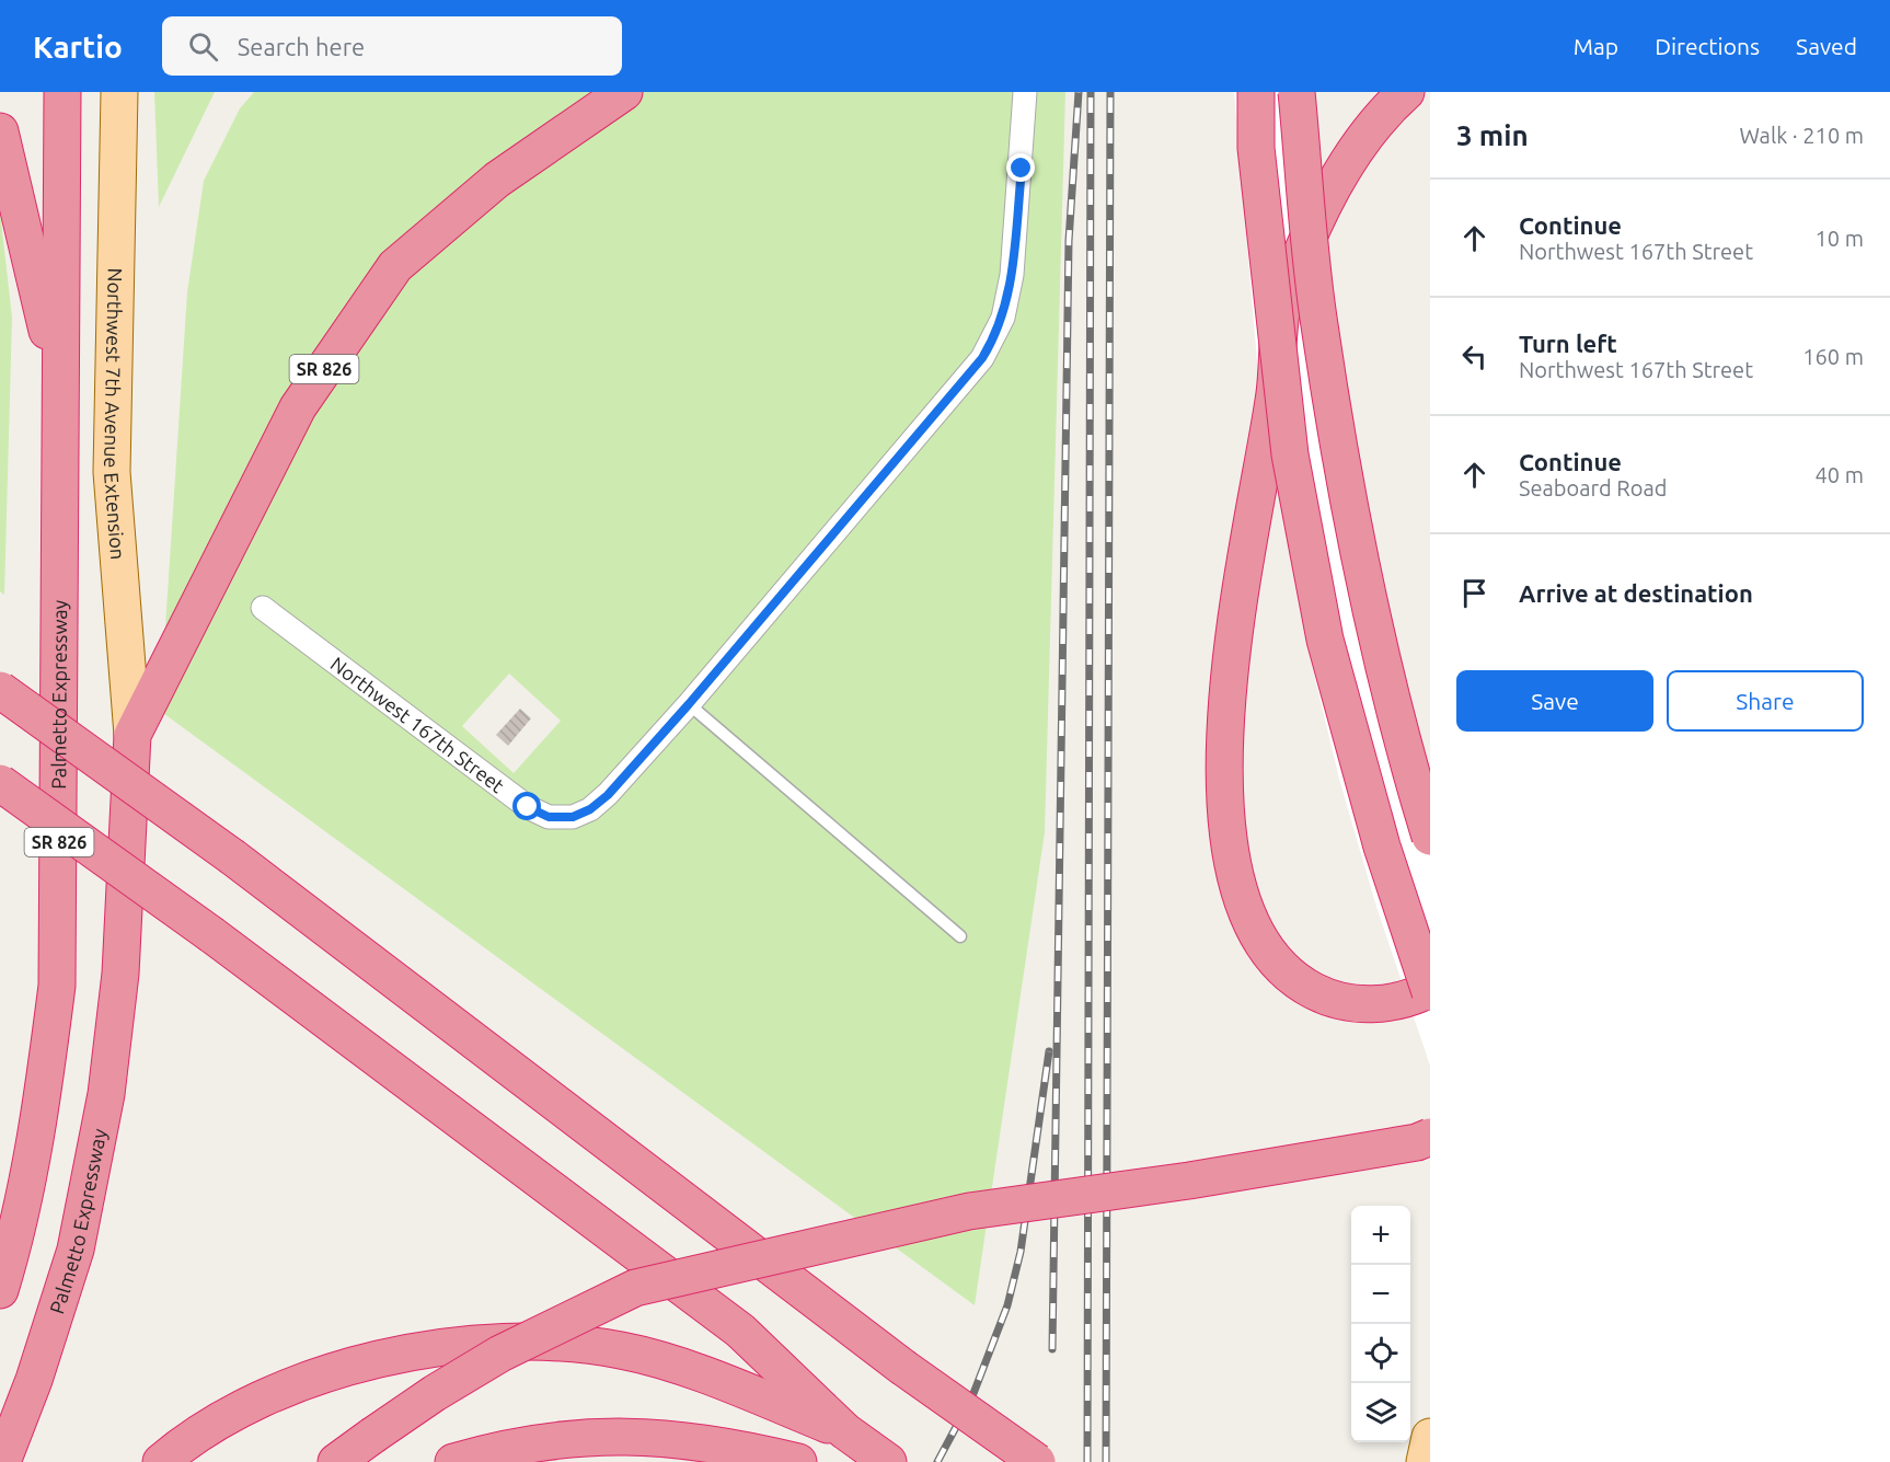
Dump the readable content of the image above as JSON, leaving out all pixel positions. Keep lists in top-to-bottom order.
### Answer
{
  "streets": {
    "highway": ["SR 826", "Palmetto Expressway"],
    "main road": ["Northwest 7th Avenue Extension"],
    "street": ["Northwest 167th Street"]
  },
  "crossings": [
    ["SR 826", "Northwest 7th Avenue Extension"],
    ["SR 826", "Palmetto Expressway"],
    ["Northwest 7th Avenue Extension", "Palmetto Expressway"]
  ],
  "page": {
    "header": "Kartio",
    "search": "Search here",
    "nav": ["Map", "Directions", "Saved"],
    "heading": ["3 min", "Walk · 210 m"],
    "list": [
      ["Continue", "Northwest 167th Street", "10 m"],
      ["Turn left", "Northwest 167th Street", "160 m"],
      ["Continue", "Seaboard Road", "40 m"],
      "Arrive at destination"
    ],
    "buttons": ["Save", "Share"],
    "map_buttons": ["+", "−"]
  }
}
